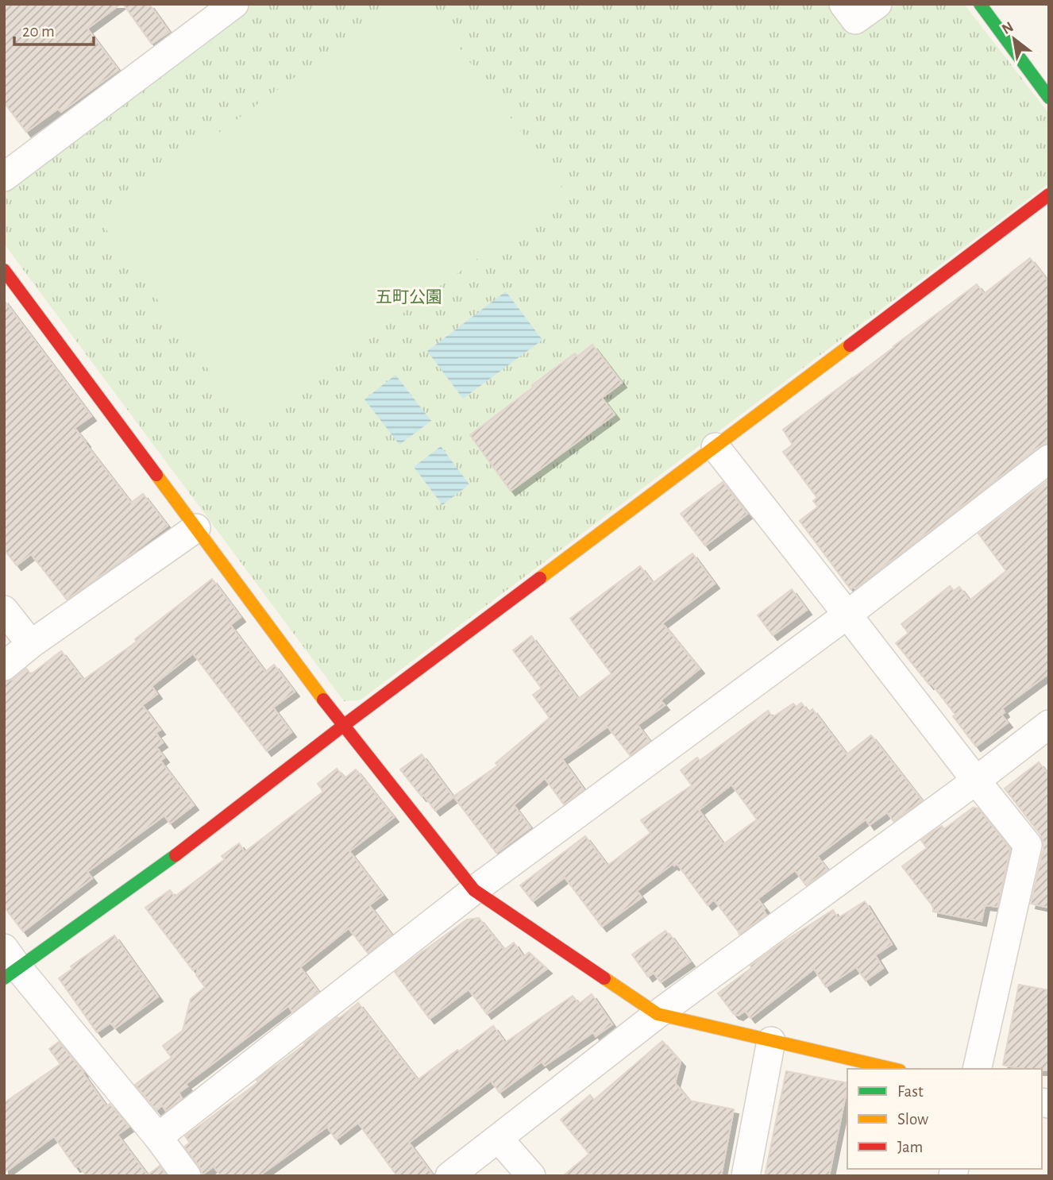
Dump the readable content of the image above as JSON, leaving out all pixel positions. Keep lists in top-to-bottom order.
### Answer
{
  "parks": ["五町公園"],
  "legend": ["Fast", "Slow", "Jam"],
  "scale_bar": "20 m",
  "north": "top left"
}
